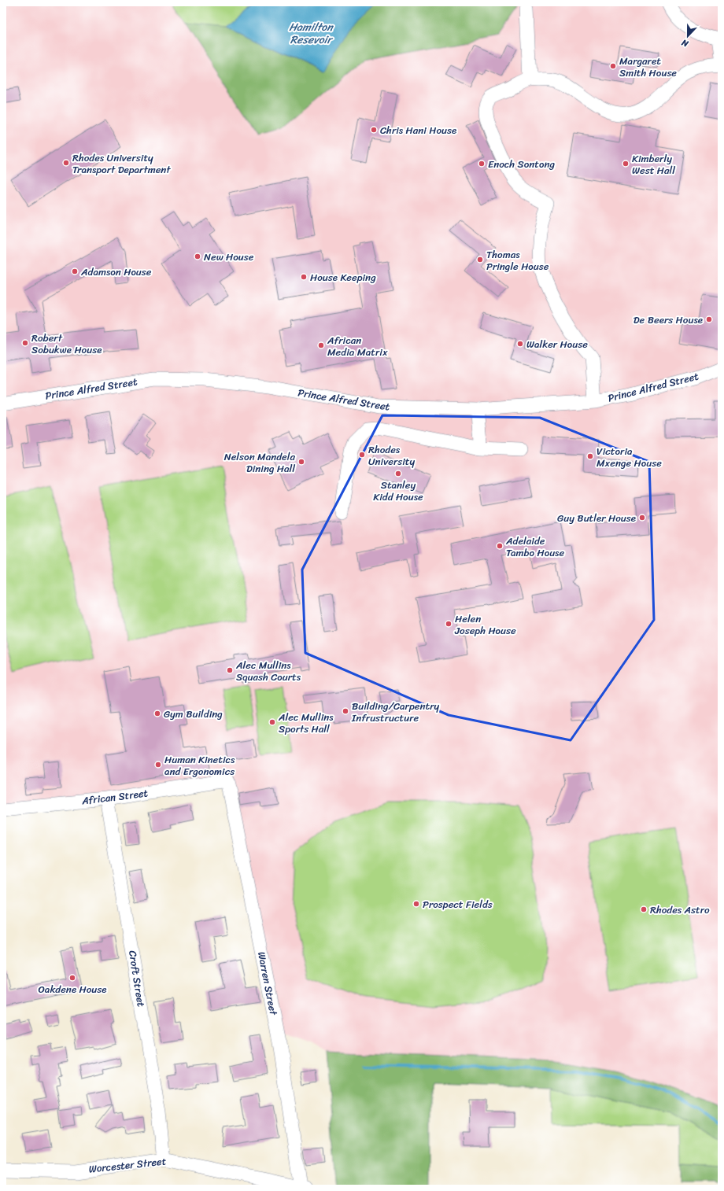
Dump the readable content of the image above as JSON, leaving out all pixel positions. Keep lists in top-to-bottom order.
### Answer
{
  "streets": {
    "street": [
      "Prince Alfred Street",
      "African Street",
      "Croft Street",
      "Warren Street",
      "Worcester Street"
    ]
  },
  "crossings": [
    ["African Street", "Croft Street"],
    ["African Street", "Warren Street"],
    ["Croft Street", "Worcester Street"],
    ["Warren Street", "Worcester Street"]
  ],
  "water": ["Hamilton Resevoir"],
  "places": [
    "Margaret Smith House",
    "Chris Hani House",
    "Rhodes University Transport Department",
    "Enoch Sontong",
    "Kimberly West Hall",
    "New House",
    "Thomas Pringle House",
    "Adamson House",
    "House Keeping",
    "De Beers House",
    "Robert Sobukwe House",
    "Walker House",
    "African Media Matrix",
    "Rhodes University",
    "Victoria Mxenge House",
    "Nelson Mandela Dining Hall",
    "Stanley Kidd House",
    "Guy Butler House",
    "Adelaide Tambo House",
    "Helen Joseph House",
    "Alec Mullins Squash Courts",
    "Building/Carpentry Infrustructure",
    "Gym Building",
    "Alec Mullins Sports Hall",
    "Human Kinetics and Ergonomics",
    "Prospect Fields",
    "Rhodes Astro",
    "Oakdene House"
  ],
  "north": "bottom"
}
